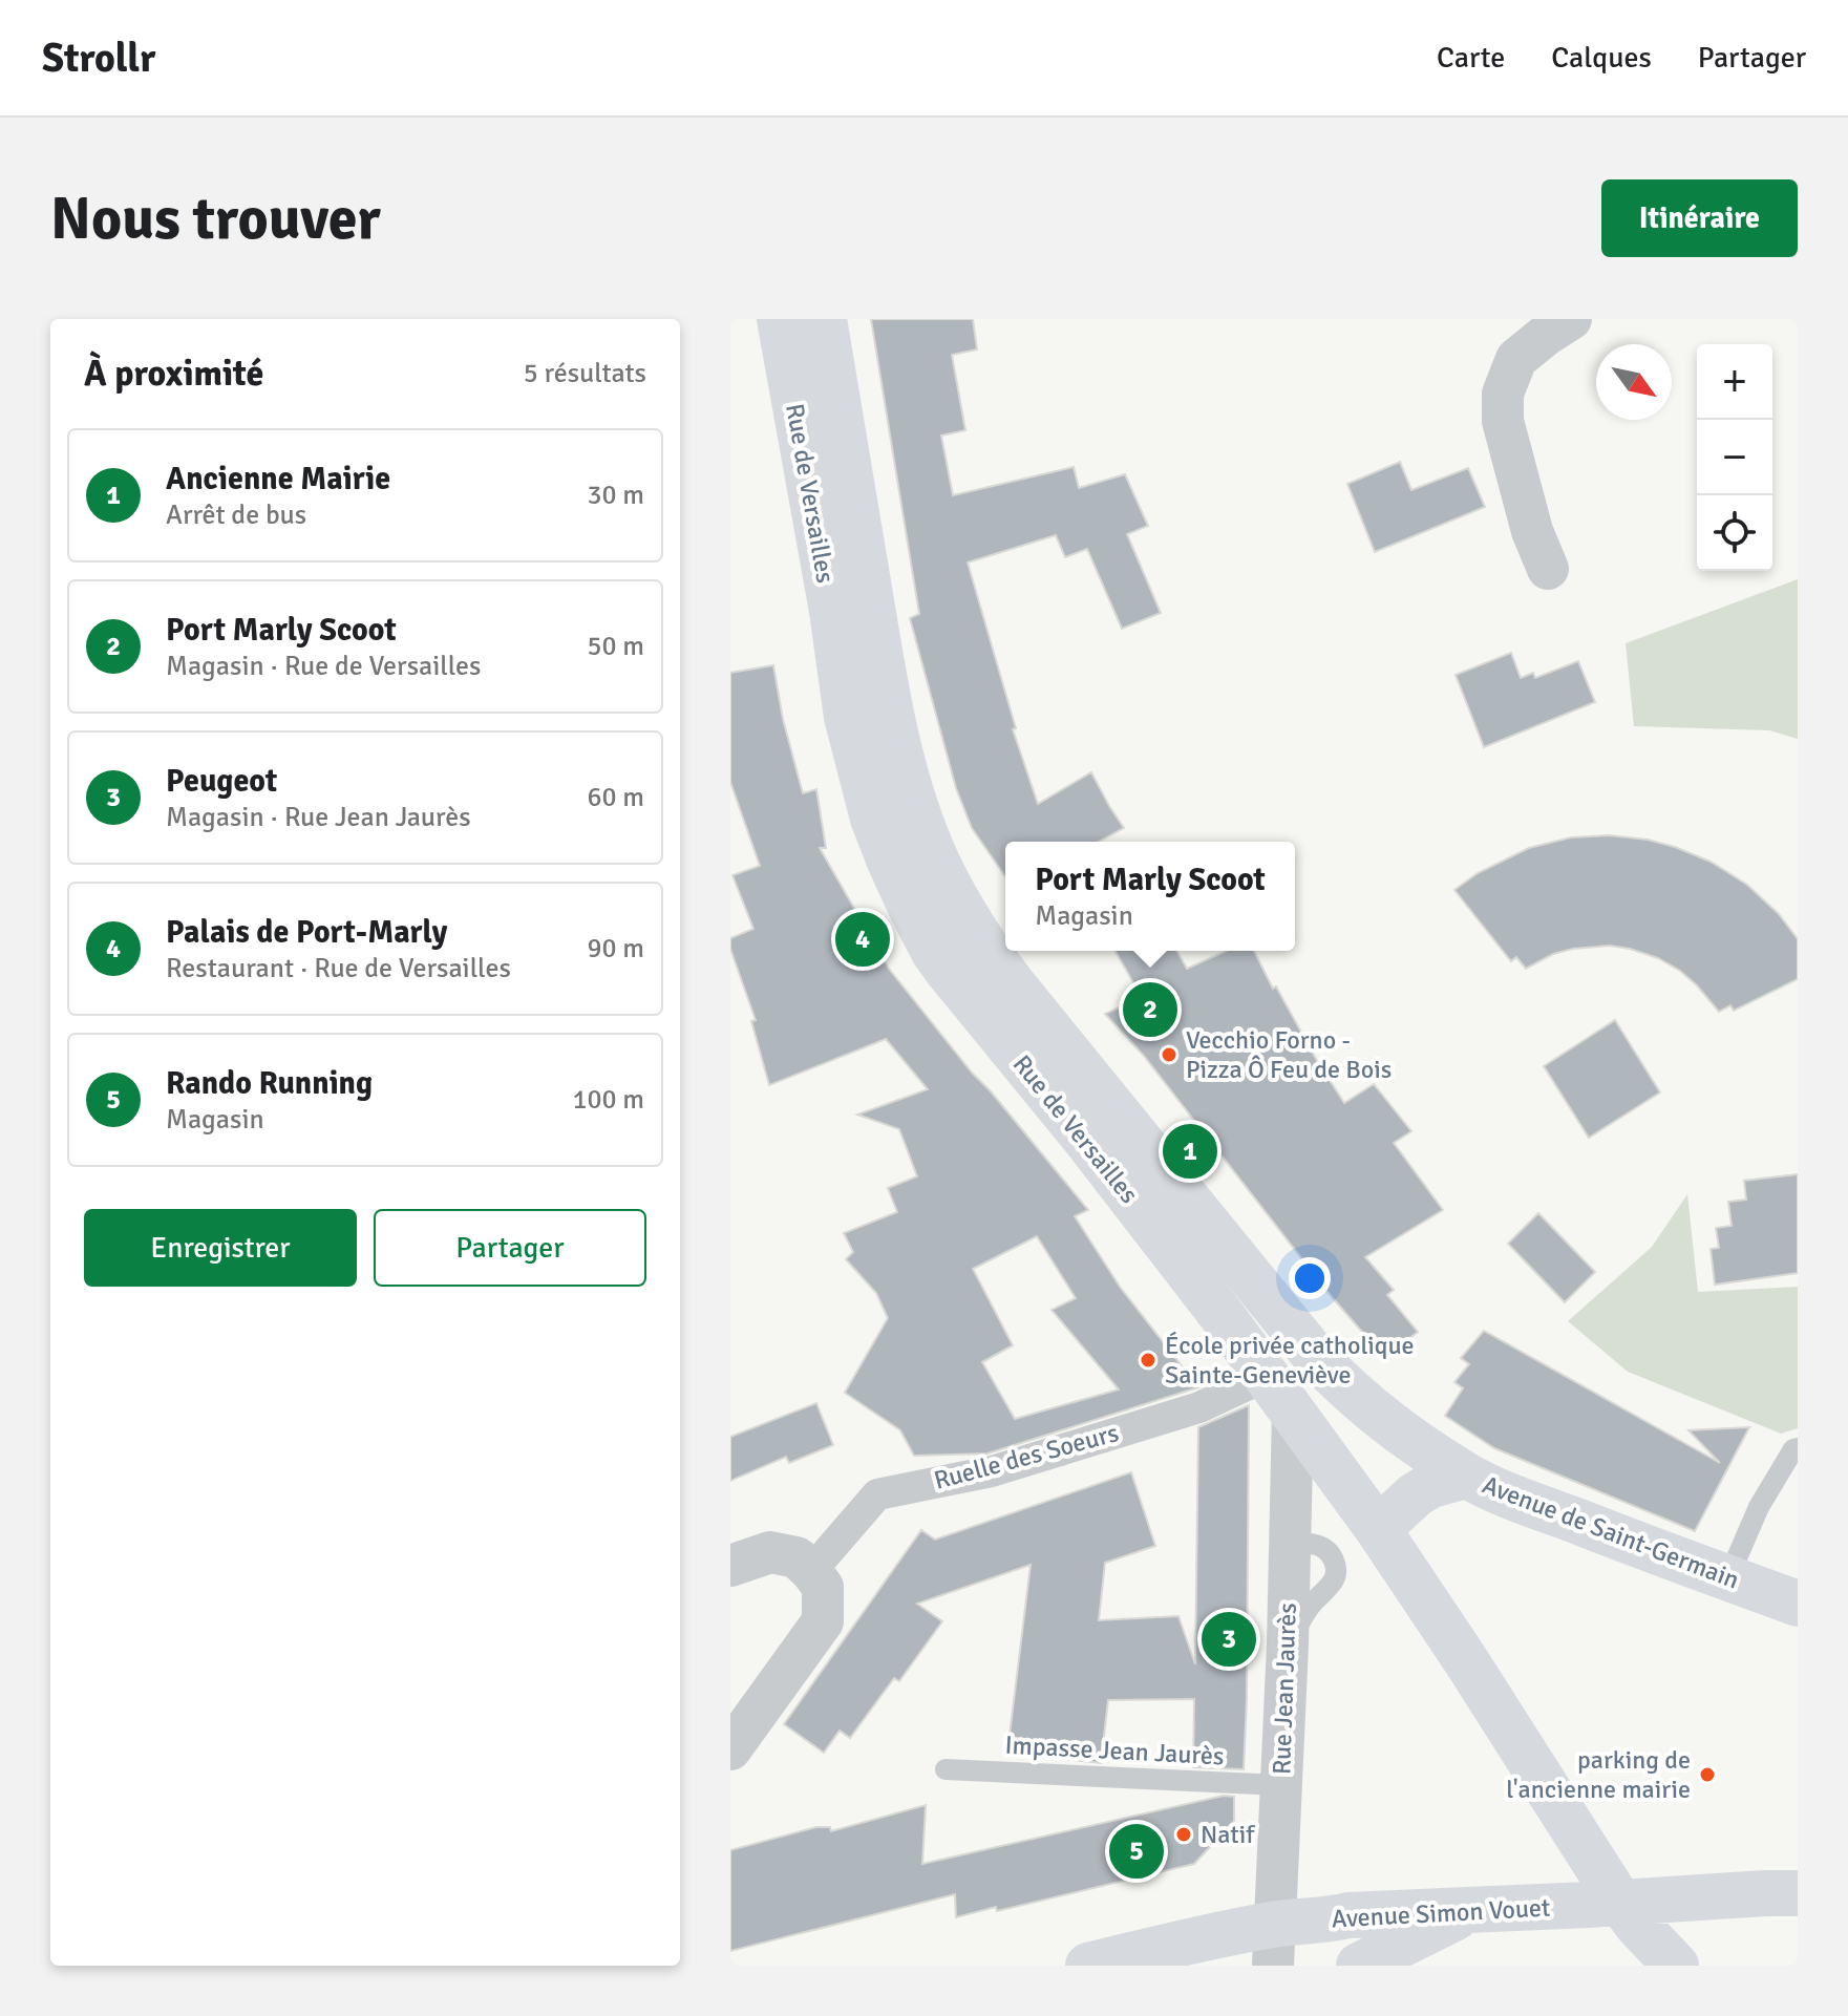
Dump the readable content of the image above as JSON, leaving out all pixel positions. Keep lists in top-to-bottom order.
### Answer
{
  "streets": {
    "main road": ["Rue de Versailles", "Avenue de Saint-Germain", "Avenue Simon Vouet"],
    "street": ["Ruelle des Soeurs", "Rue Jean Jaurès"],
    "lane": ["Impasse Jean Jaurès"]
  },
  "crossings": [
    ["Rue de Versailles", "Ruelle des Soeurs"],
    ["Rue de Versailles", "Avenue de Saint-Germain"],
    ["Rue de Versailles", "Rue Jean Jaurès"],
    ["Ruelle des Soeurs", "Rue Jean Jaurès"],
    ["Rue Jean Jaurès", "Impasse Jean Jaurès"],
    ["Rue Jean Jaurès", "Avenue Simon Vouet"]
  ],
  "places": [
    "Vecchio Forno - Pizza Ô Feu de Bois",
    "École privée catholique Sainte-Geneviève",
    "parking de l'ancienne mairie",
    "Natif"
  ],
  "north": "bottom right",
  "page": {
    "header": "Strollr",
    "nav": ["Carte", "Calques", "Partager"],
    "buttons": [
      "Itinéraire",
      ["Enregistrer", "Partager"]
    ],
    "title": "Nous trouver",
    "heading": ["À proximité", "5 résultats"],
    "map_buttons": ["+", "−"],
    "list": [
      {
        "mark": "1",
        "name": "Ancienne Mairie",
        "note": "Arrêt de bus",
        "value": "30 m"
      },
      {
        "mark": "2",
        "name": "Port Marly Scoot",
        "note": "Magasin · Rue de Versailles",
        "value": "50 m"
      },
      {
        "mark": "3",
        "name": "Peugeot",
        "note": "Magasin · Rue Jean Jaurès",
        "value": "60 m"
      },
      {
        "mark": "4",
        "name": "Palais de Port-Marly",
        "note": "Restaurant · Rue de Versailles",
        "value": "90 m"
      },
      {
        "mark": "5",
        "name": "Rando Running",
        "note": "Magasin",
        "value": "100 m"
      }
    ],
    "popup": ["Port Marly Scoot", "Magasin"],
    "pins": [
      "4",
      "2",
      "1",
      "3",
      "5"
    ]
  }
}
